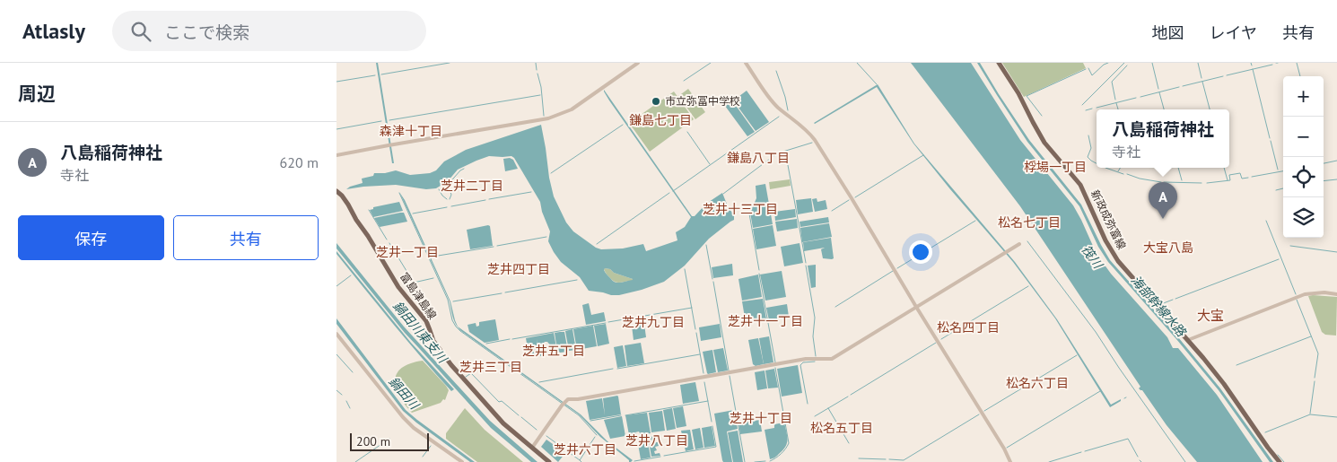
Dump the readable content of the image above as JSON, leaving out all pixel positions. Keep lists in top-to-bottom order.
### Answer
{
  "streets": {
    "main road": ["新政成弥富線", "富島津島線"]
  },
  "districts": [
    "鎌島七丁目",
    "森津十丁目",
    "鎌島八丁目",
    "桴場一丁目",
    "芝井二丁目",
    "芝井十三丁目",
    "松名七丁目",
    "大宝八島",
    "芝井一丁目",
    "芝井四丁目",
    "大宝",
    "芝井十一丁目",
    "芝井九丁目",
    "松名四丁目",
    "芝井五丁目",
    "芝井三丁目",
    "松名六丁目",
    "芝井十丁目",
    "松名五丁目",
    "芝井八丁目",
    "芝井六丁目"
  ],
  "water": [
    "筏川",
    "海部幹線水路",
    "鍋田川東支川",
    "鍋田川"
  ],
  "places": ["市立弥冨中学校"],
  "scale_bar": "200 m",
  "page": {
    "header": "Atlasly",
    "search": "ここで検索",
    "nav": ["地図", "レイヤ", "共有"],
    "heading": "周辺",
    "map_buttons": ["+", "−"],
    "popup": ["八島稲荷神社", "寺社"],
    "list": [
      {
        "mark": "A",
        "name": "八島稲荷神社",
        "note": "寺社",
        "value": "620 m"
      }
    ],
    "pins": "A",
    "buttons": ["保存", "共有"],
    "scale": "200 m"
  }
}
